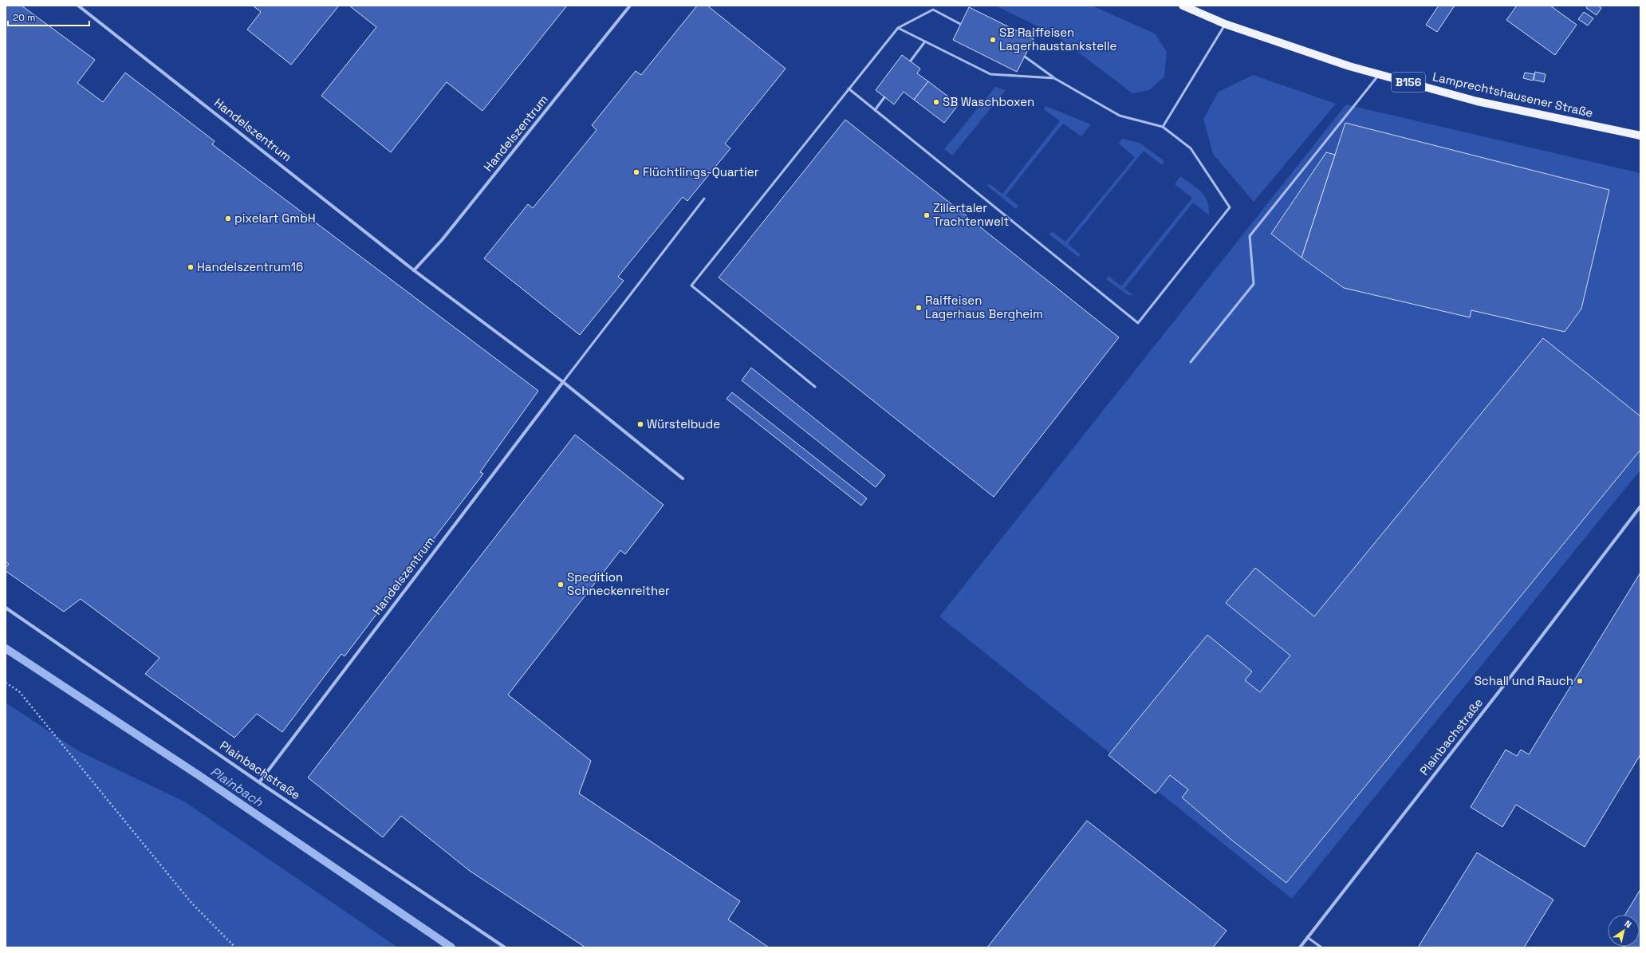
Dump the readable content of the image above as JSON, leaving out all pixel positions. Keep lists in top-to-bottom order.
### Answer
{
  "streets": {
    "main road": ["B156", "Lamprechtshausener Straße"],
    "street": ["Handelszentrum", "Plainbachstraße"]
  },
  "crossings": [
    ["Handelszentrum", "Plainbachstraße"]
  ],
  "water": ["Plainbach"],
  "places": [
    "SB Raiffeisen Lagerhaustankstelle",
    "SB Waschboxen",
    "Flüchtlings-Quartier",
    "Zillertaler Trachtenwelt",
    "pixelart GmbH",
    "Handelszentrum16",
    "Raiffeisen Lagerhaus Bergheim",
    "Würstelbude",
    "Spedition Schneckenreither",
    "Schall und Rauch"
  ],
  "scale_bar": "20 m",
  "north": "top right"
}
